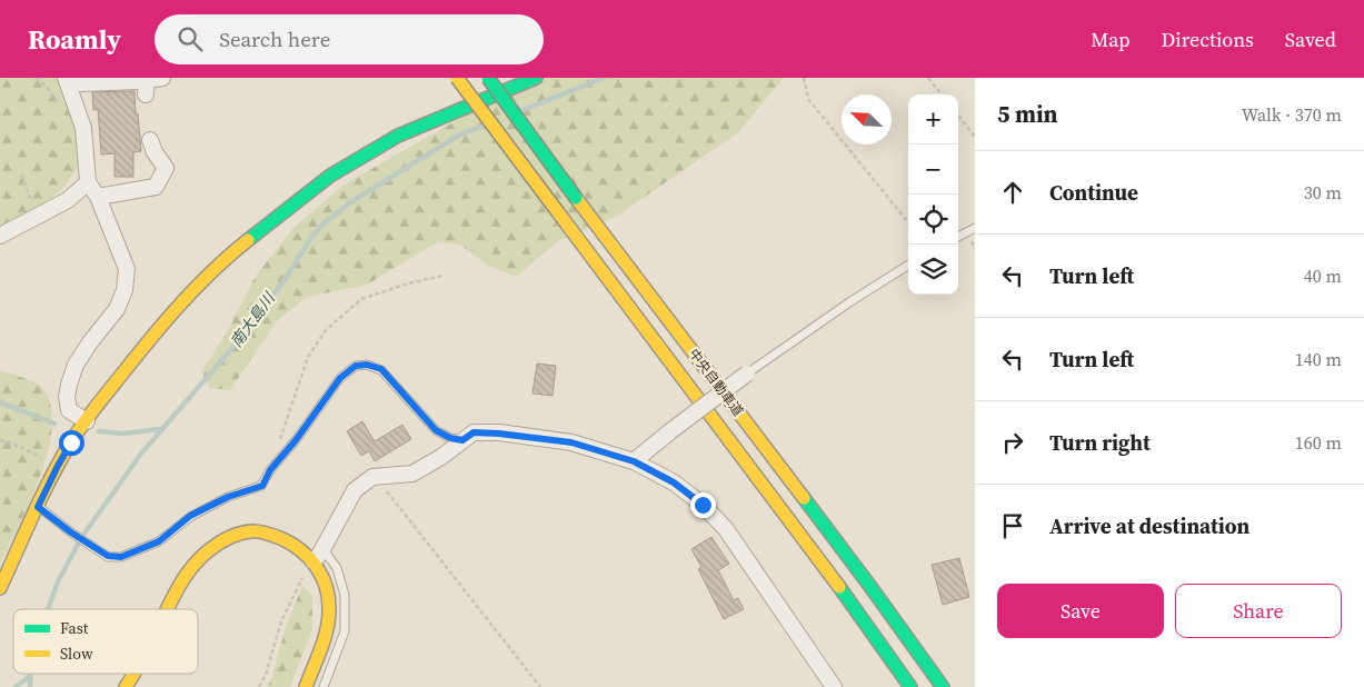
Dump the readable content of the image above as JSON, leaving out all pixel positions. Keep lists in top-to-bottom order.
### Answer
{
  "streets": {
    "main road": ["中央自動車道"]
  },
  "water": ["南大島川"],
  "legend": ["Fast", "Slow"],
  "north": "top left",
  "page": {
    "header": "Roamly",
    "search": "Search here",
    "nav": ["Map", "Directions", "Saved"],
    "heading": ["5 min", "Walk · 370 m"],
    "map_buttons": ["+", "−"],
    "list": [
      ["Continue", "30 m"],
      ["Turn left", "40 m"],
      ["Turn left", "140 m"],
      ["Turn right", "160 m"],
      "Arrive at destination"
    ],
    "buttons": ["Save", "Share"]
  }
}
